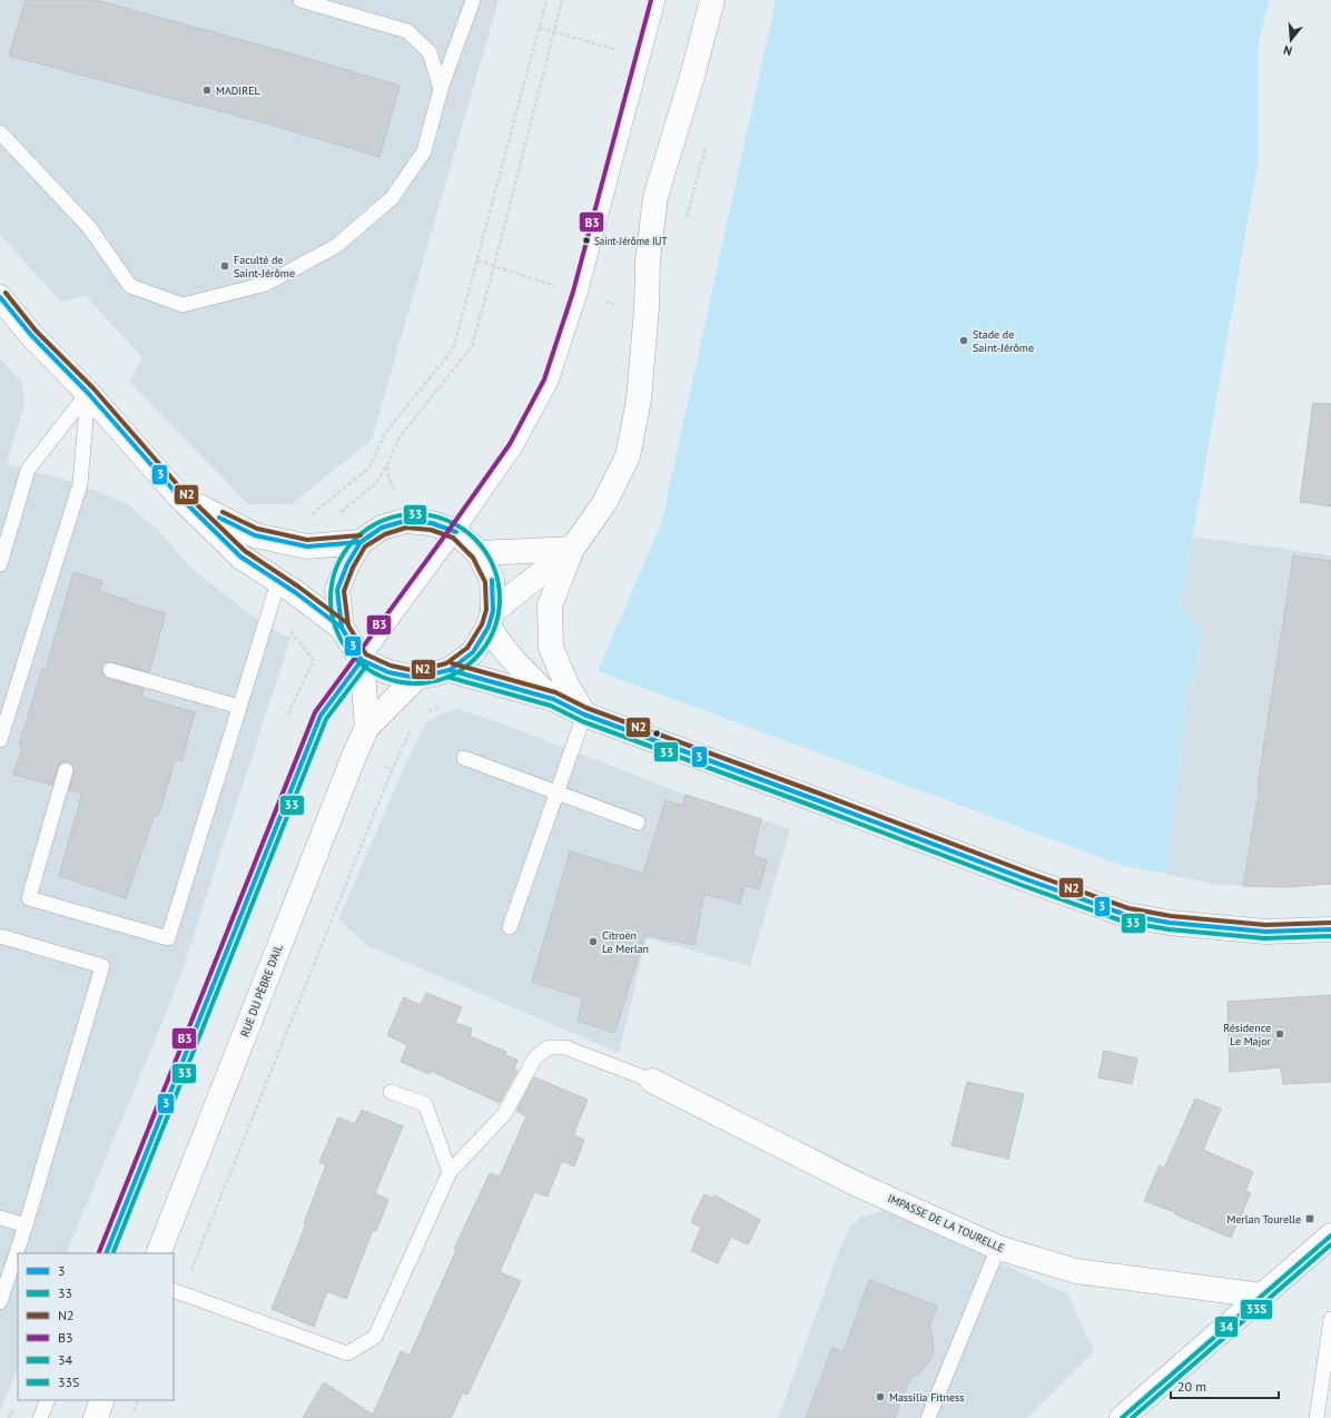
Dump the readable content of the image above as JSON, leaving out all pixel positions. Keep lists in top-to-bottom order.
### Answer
{
  "streets": {
    "street": ["RUE DU PÈBRE D'AIL", "IMPASSE DE LA TOURELLE"]
  },
  "places": {
    "other": [
      "MADIREL",
      "Saint-Jérôme IUT",
      "Faculté de Saint-Jérôme",
      "Stade de Saint-Jérôme",
      "Citroën Le Merlan",
      "Résidence Le Major",
      "Massilia Fitness"
    ],
    "transit": ["Merlan Tourelle"]
  },
  "lines": [
    "transit line B3",
    "transit line N2",
    "transit line 3",
    "transit line 33",
    "transit line 34",
    "transit line 33S"
  ],
  "legend": [
    "3",
    "33",
    "N2",
    "B3",
    "34",
    "33S"
  ],
  "scale_bar": "20 m",
  "north": "bottom"
}
